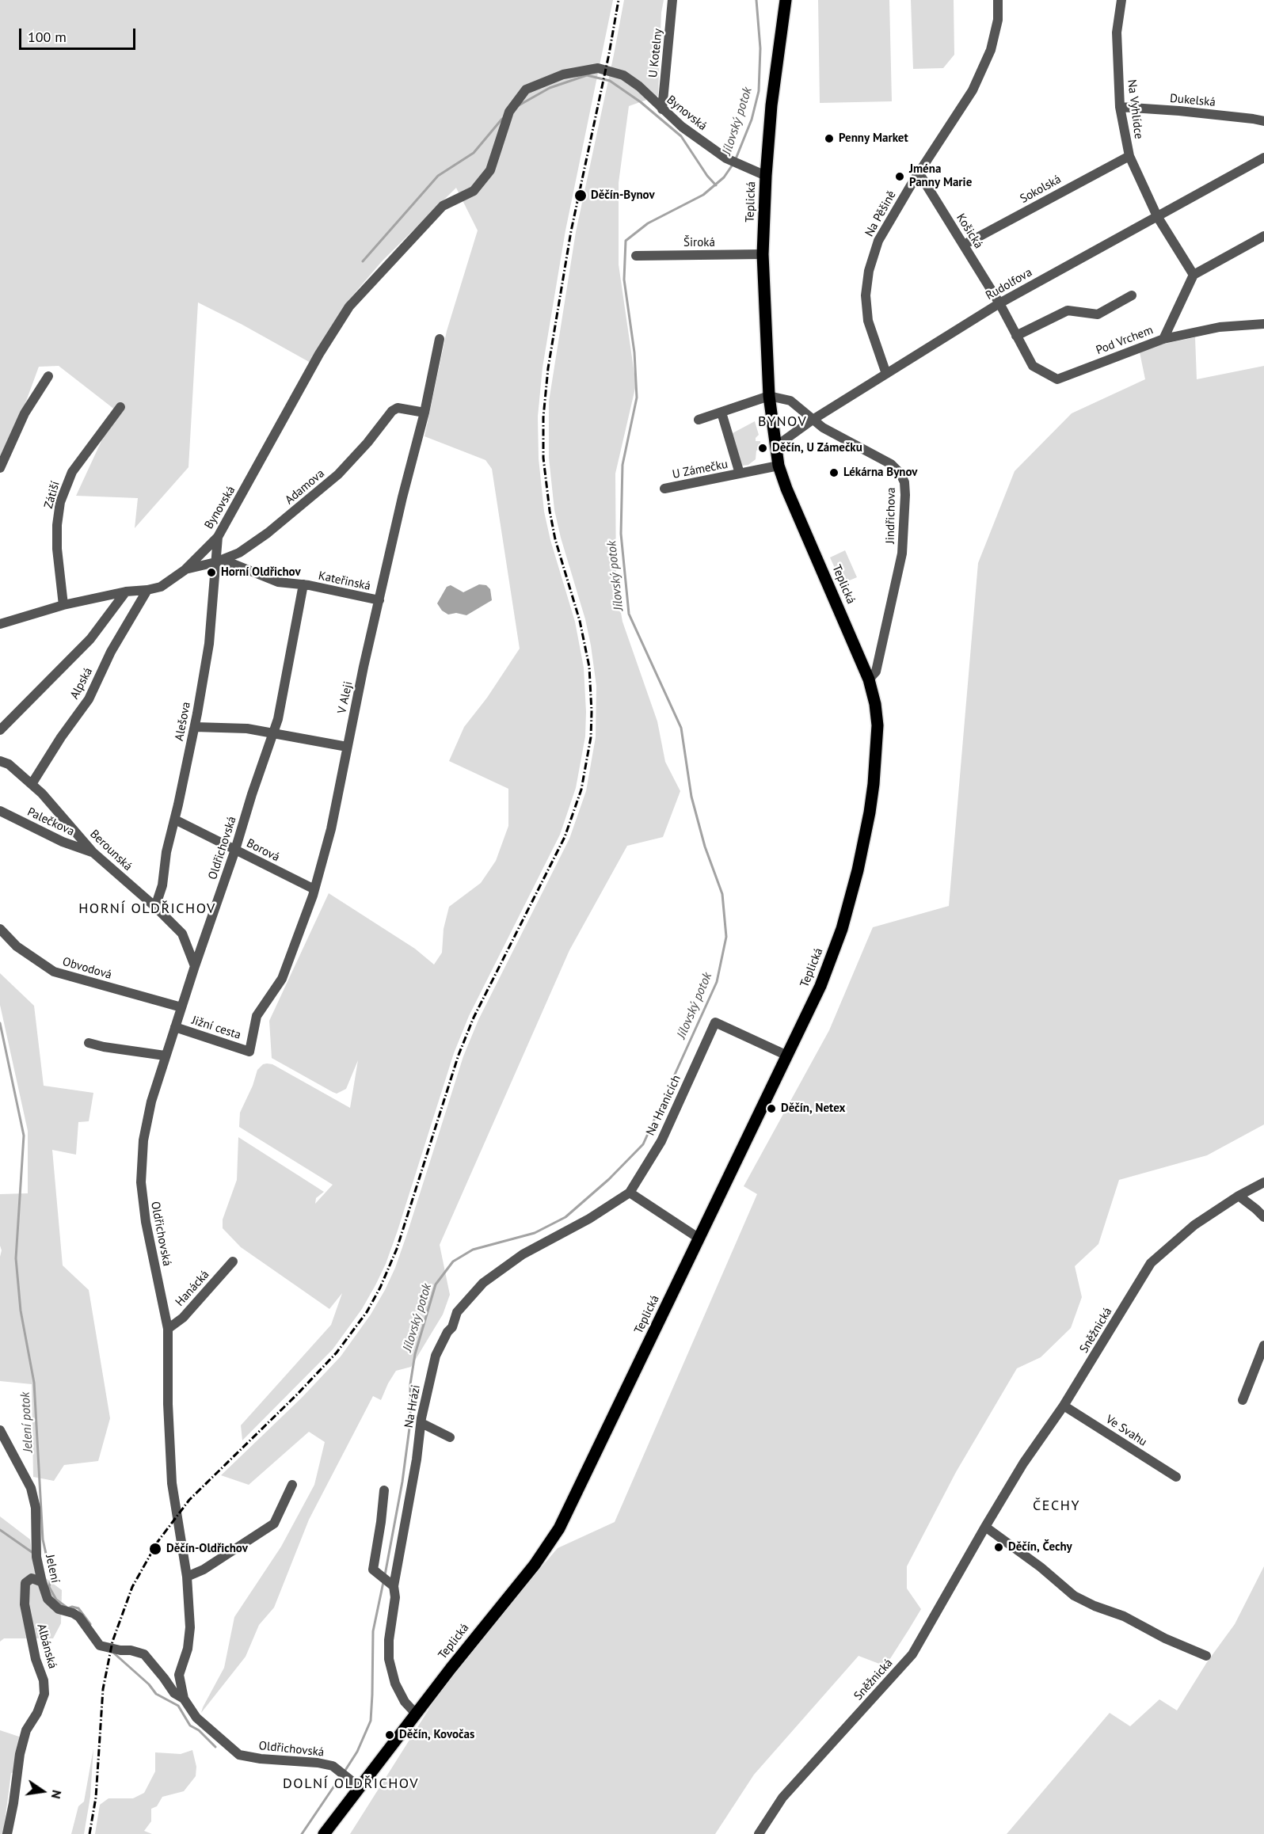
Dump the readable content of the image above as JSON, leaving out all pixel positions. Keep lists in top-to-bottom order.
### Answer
{
  "streets": {
    "main road": ["Teplická"],
    "street": [
      "U Kotelny",
      "Dukelská",
      "Na Vyhlídce",
      "Bynovská",
      "Sokolská",
      "Na Pěšině",
      "Košická",
      "Široká",
      "Rudolfova",
      "Pod Vrchem",
      "U Zámečku",
      "Adamova",
      "Zátiší",
      "Jindřichova",
      "Kateřinská",
      "Alpská",
      "V Aleji",
      "Alešova",
      "Palečkova",
      "Oldřichovská",
      "Berounská",
      "Borová",
      "Obvodová",
      "Jižní cesta",
      "Na Hranicích",
      "Hanácká",
      "Sněžnická",
      "Na Hrázi",
      "Ve Svahu",
      "Jelení",
      "Albánská"
    ]
  },
  "crossings": [
    ["U Kotelny", "Bynovská"],
    ["Dukelská", "Na Vyhlídce"],
    ["Na Vyhlídce", "Sokolská"],
    ["Na Vyhlídce", "Rudolfova"],
    ["Bynovská", "Teplická"],
    ["Bynovská", "Adamova"],
    ["Bynovská", "Zátiší"],
    ["Bynovská", "Alpská"],
    ["Bynovská", "Alešova"],
    ["Sokolská", "Košická"],
    ["Teplická", "Široká"],
    ["Teplická", "Rudolfova"],
    ["Teplická", "U Zámečku"],
    ["Teplická", "Jindřichova"],
    ["Teplická", "Oldřichovská"],
    ["Teplická", "Na Hranicích"],
    ["Teplická", "Na Hrázi"],
    ["Na Pěšině", "Košická"],
    ["Na Pěšině", "Rudolfova"],
    ["Košická", "Rudolfova"],
    ["Košická", "Pod Vrchem"],
    ["Rudolfova", "Pod Vrchem"],
    ["Rudolfova", "Jindřichova"],
    ["Adamova", "Kateřinská"],
    ["Adamova", "V Aleji"],
    ["Adamova", "Alešova"],
    ["Kateřinská", "V Aleji"],
    ["Kateřinská", "Alešova"],
    ["Kateřinská", "Oldřichovská"],
    ["Alpská", "Berounská"],
    ["V Aleji", "Borová"],
    ["V Aleji", "Jižní cesta"],
    ["Alešova", "Berounská"],
    ["Alešova", "Borová"],
    ["Palečkova", "Berounská"],
    ["Oldřichovská", "Berounská"],
    ["Oldřichovská", "Borová"],
    ["Oldřichovská", "Obvodová"],
    ["Oldřichovská", "Jižní cesta"],
    ["Oldřichovská", "Hanácká"],
    ["Oldřichovská", "Jelení"],
    ["Na Hranicích", "Na Hrázi"],
    ["Sněžnická", "Ve Svahu"],
    ["Jelení", "Albánská"]
  ],
  "districts": [
    "BYNOV",
    "HORNÍ OLDŘICHOV",
    "ČECHY",
    "DOLNÍ OLDŘICHOV"
  ],
  "water": ["Jílovský potok", "Jelení potok"],
  "places": [
    "Penny Market",
    "Jména Panny Marie",
    "Děčín-Bynov",
    "Děčín, U Zámečku",
    "Lékárna Bynov",
    "Horní Oldřichov",
    "Děčín, Netex",
    "Děčín, Čechy",
    "Děčín-Oldřichov",
    "Děčín, Kovočas"
  ],
  "scale_bar": "100 m",
  "north": "right"
}
